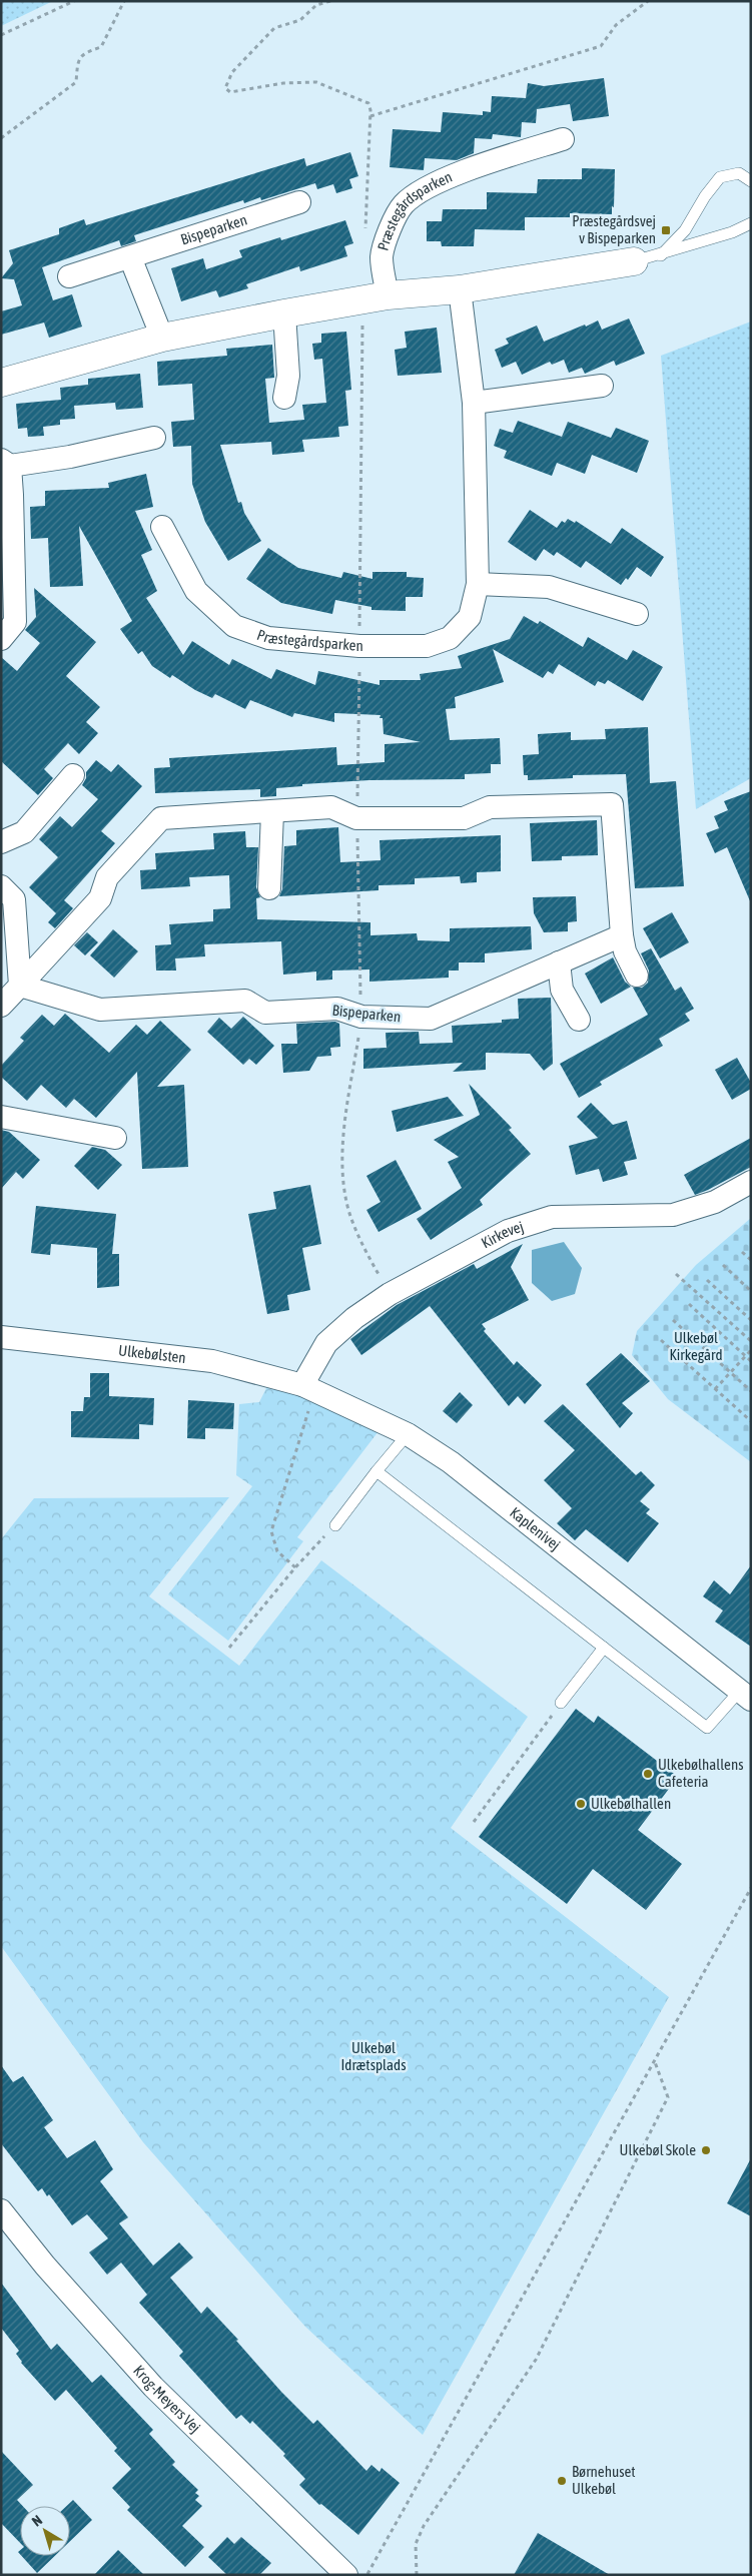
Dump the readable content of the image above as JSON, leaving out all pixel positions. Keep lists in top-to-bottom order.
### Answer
{
  "streets": {
    "street": [
      "Præstegårdsparken",
      "Bispeparken",
      "Kirkevej",
      "Ulkebølsten",
      "Kaplenivej",
      "Krog-Meyers Vej"
    ]
  },
  "crossings": [
    ["Kirkevej", "Ulkebølsten"],
    ["Kirkevej", "Kaplenivej"],
    ["Ulkebølsten", "Kaplenivej"]
  ],
  "parks": ["Ulkebøl Kirkegård", "Ulkebøl Idrætsplads"],
  "places": {
    "transit": ["Præstegårdsvej v Bispeparken"],
    "other": [
      "Ulkebølhallens Cafeteria",
      "Ulkebølhallen",
      "Ulkebøl Skole",
      "Børnehuset Ulkebøl"
    ]
  },
  "north": "top left"
}
